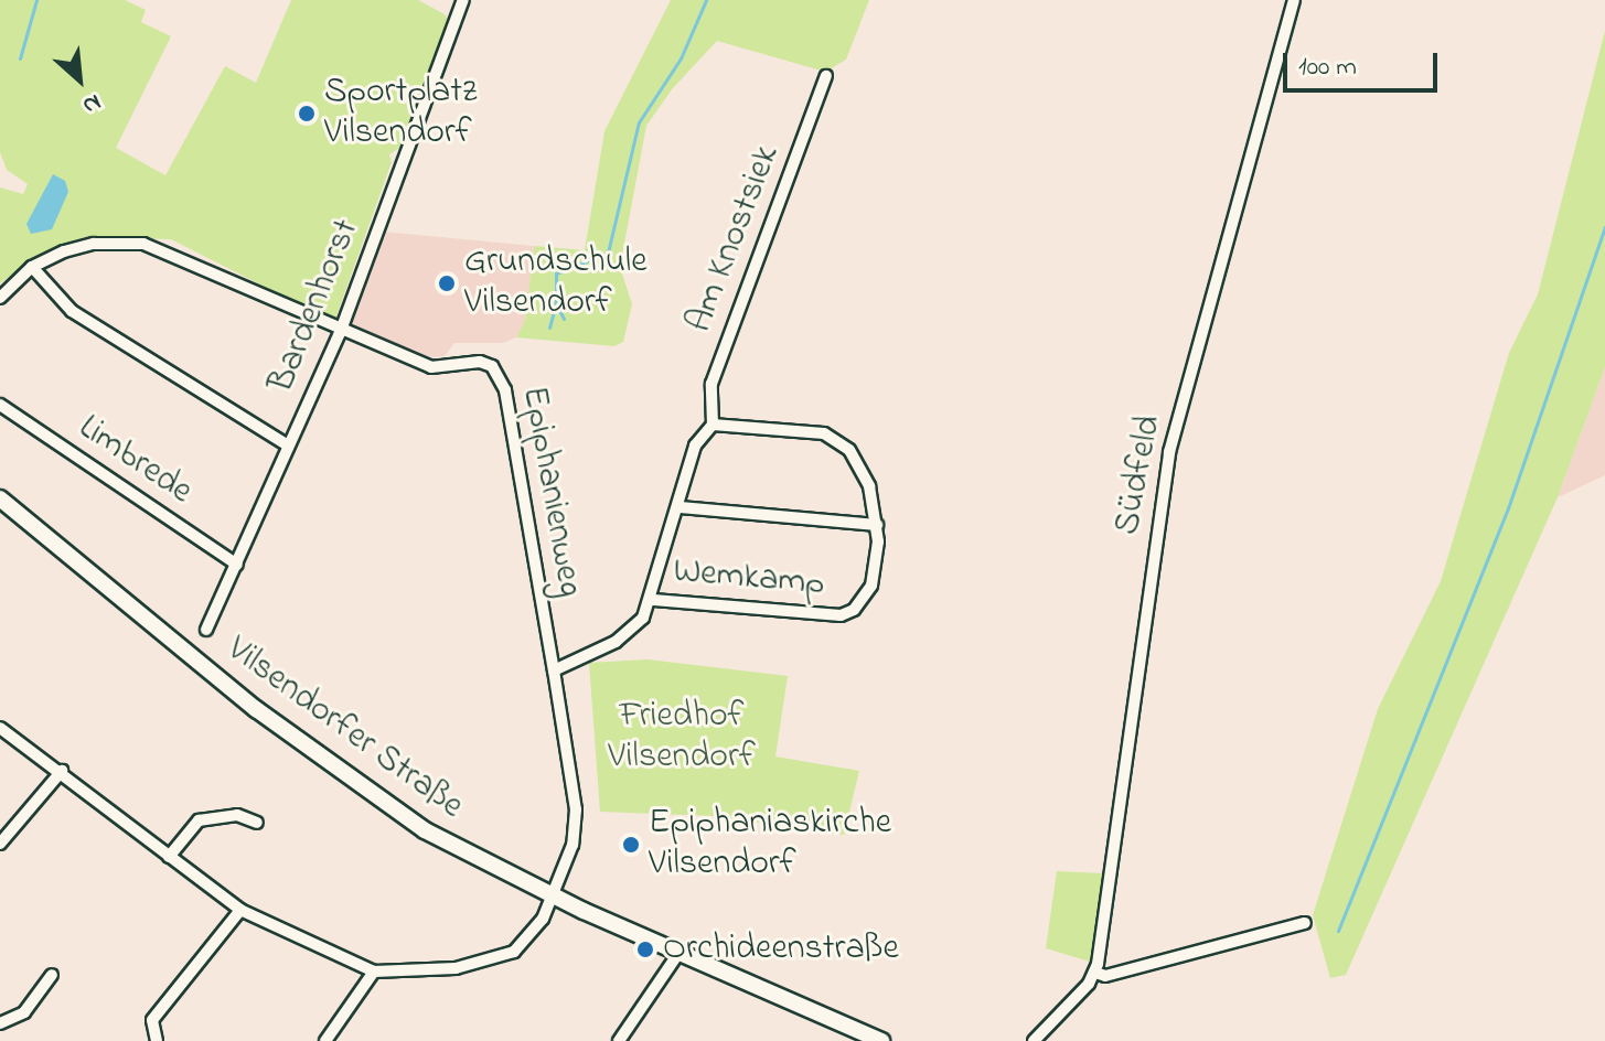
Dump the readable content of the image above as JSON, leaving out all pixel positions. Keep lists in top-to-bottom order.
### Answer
{
  "streets": {
    "main road": ["Vilsendorfer Straße"],
    "street": [
      "Am Knostsiek",
      "Bardenhorst",
      "Limbrede",
      "Südfeld",
      "Epiphanienweg",
      "Wemkamp"
    ]
  },
  "crossings": [
    ["Am Knostsiek", "Wemkamp"],
    ["Bardenhorst", "Limbrede"],
    ["Bardenhorst", "Epiphanienweg"],
    ["Epiphanienweg", "Wemkamp"],
    ["Epiphanienweg", "Vilsendorfer Straße"]
  ],
  "parks": ["Friedhof Vilsendorf"],
  "places": [
    "Sportplatz Vilsendorf",
    "Grundschule Vilsendorf",
    "Epiphaniaskirche Vilsendorf",
    "Orchideenstraße"
  ],
  "scale_bar": "100 m",
  "north": "bottom right"
}
